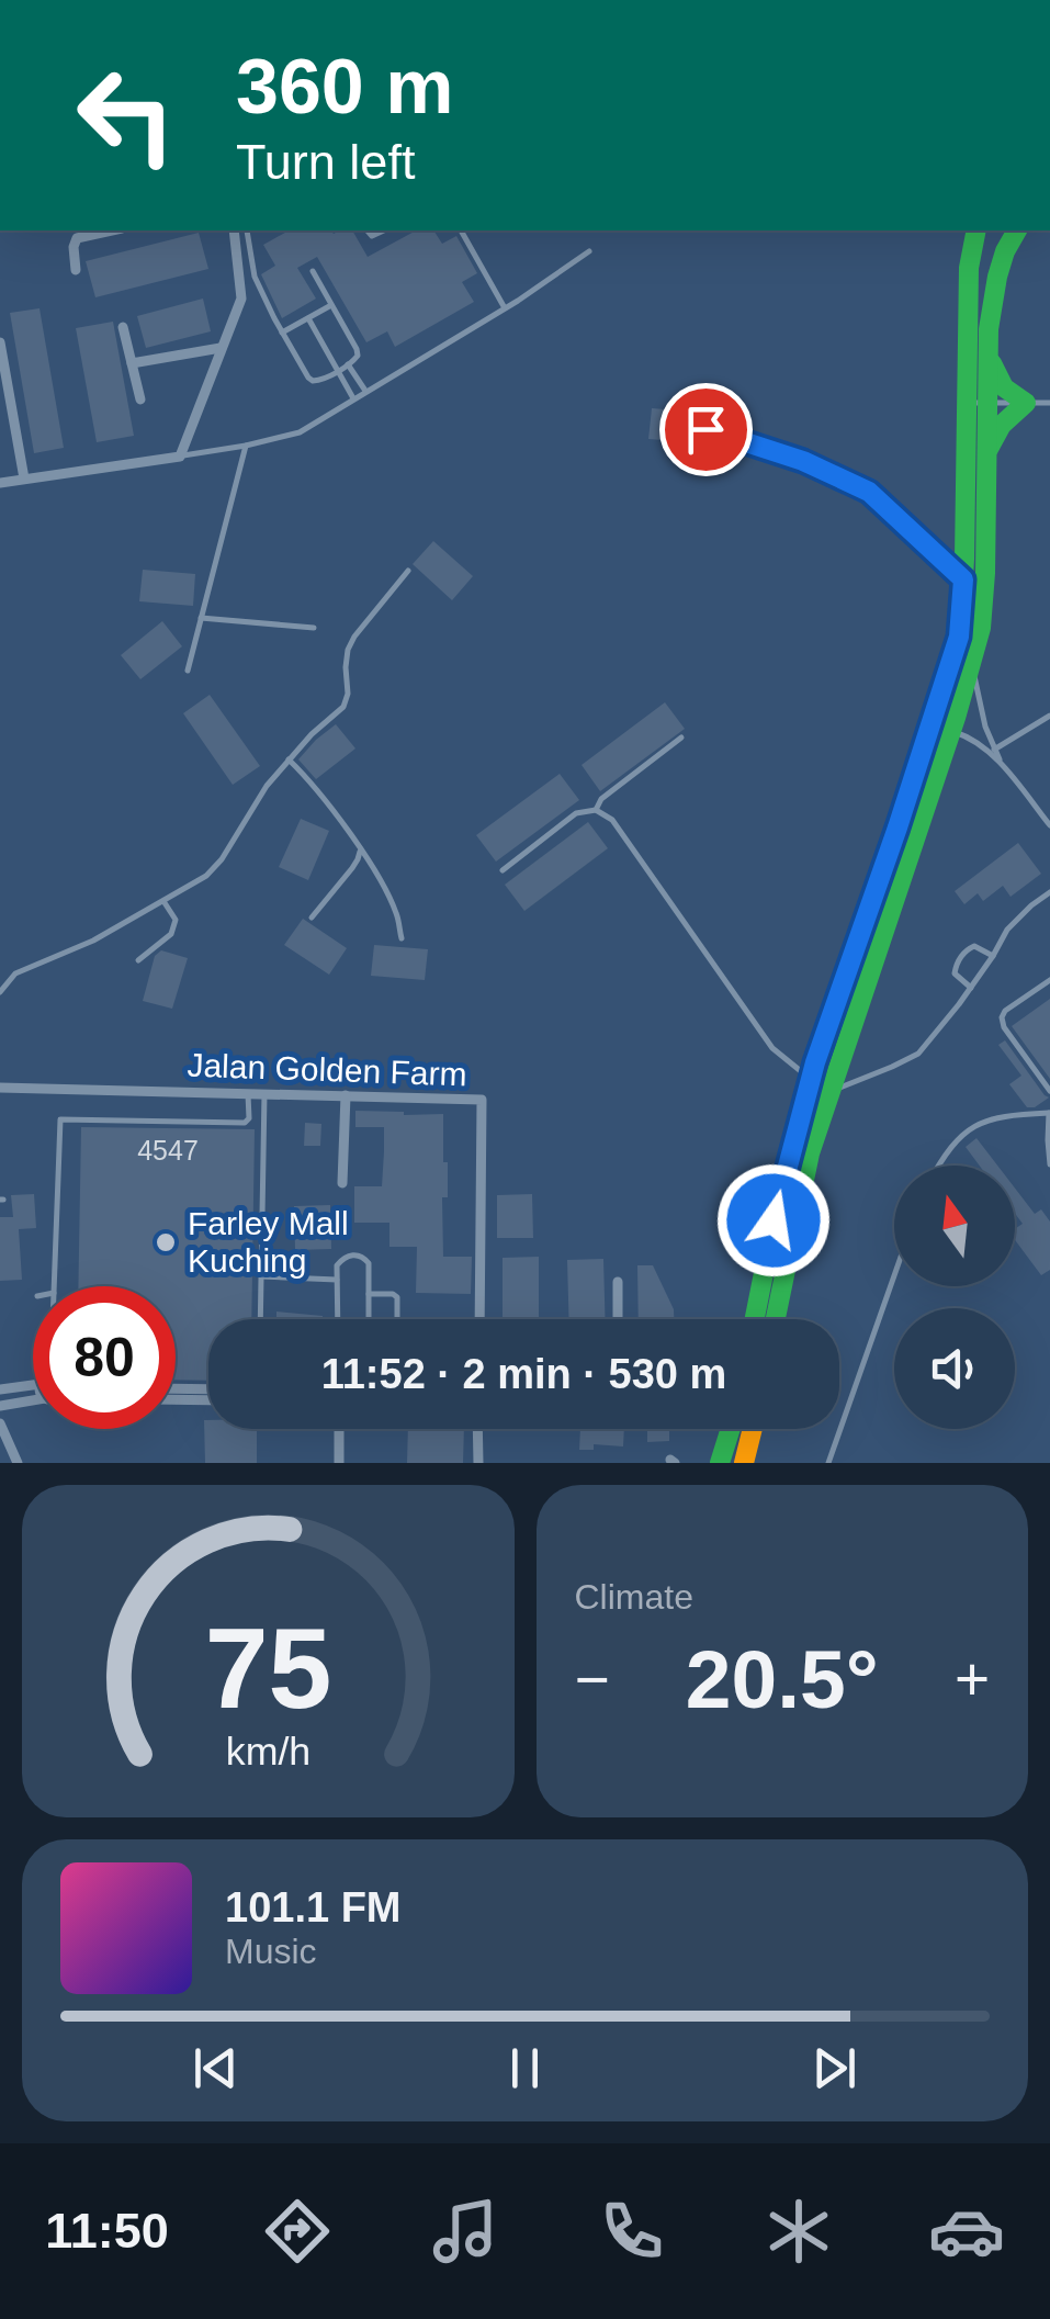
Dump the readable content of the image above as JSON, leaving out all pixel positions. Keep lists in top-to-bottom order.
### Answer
{
  "streets": {
    "street": ["Jalan Golden Farm"]
  },
  "places": ["Farley Mall Kuching"],
  "house_numbers": ["4547"],
  "north": "top",
  "page": {
    "turn": ["360 m", "Turn left"],
    "limit": "80",
    "trip": "11:52 · 2 min · 530 m",
    "tile": "Climate",
    "heat": ["−", "20.5°", "+"],
    "song": ["101.1 FM", "Music"],
    "tabs": "11:50",
    "gauge": ["75", "km/h"]
  }
}
